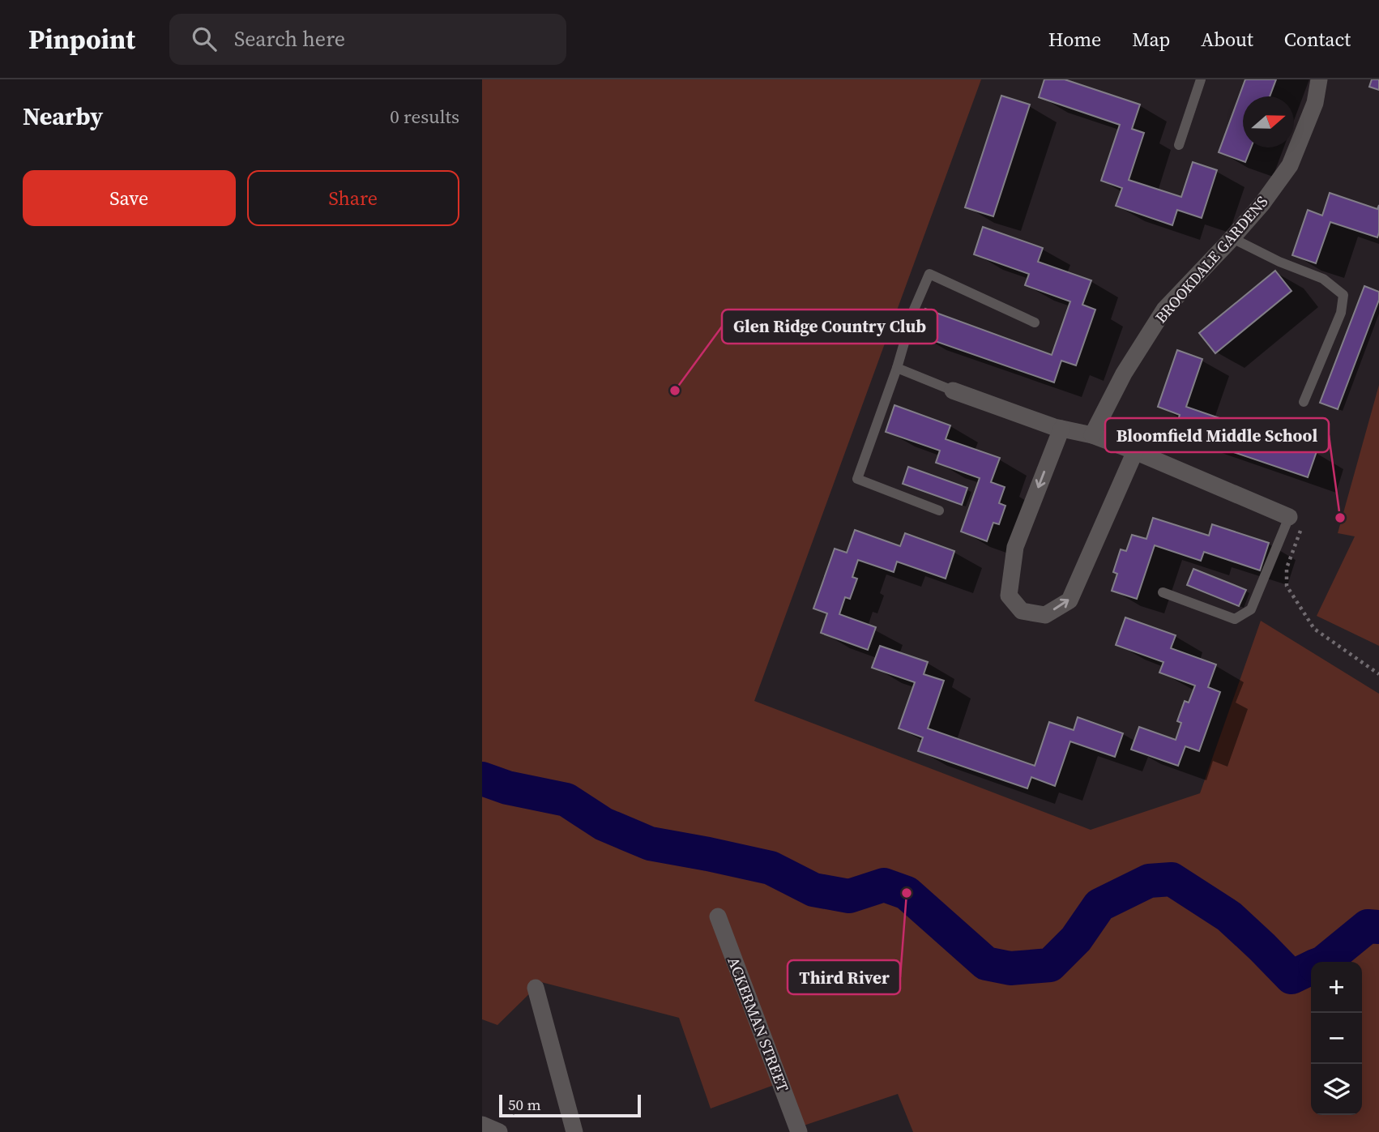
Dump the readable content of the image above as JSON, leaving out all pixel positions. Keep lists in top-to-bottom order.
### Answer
{
  "streets": {
    "street": ["BROOKDALE GARDENS", "ACKERMAN STREET"]
  },
  "places": ["Glen Ridge Country Club", "Bloomfield Middle School", "Third River"],
  "scale_bar": "50 m",
  "north": "right",
  "page": {
    "header": "Pinpoint",
    "search": "Search here",
    "nav": [
      "Home",
      "Map",
      "About",
      "Contact"
    ],
    "heading": ["Nearby", "0 results"],
    "buttons": ["Save", "Share"],
    "map_buttons": ["+", "−"],
    "scale": "50 m"
  }
}
